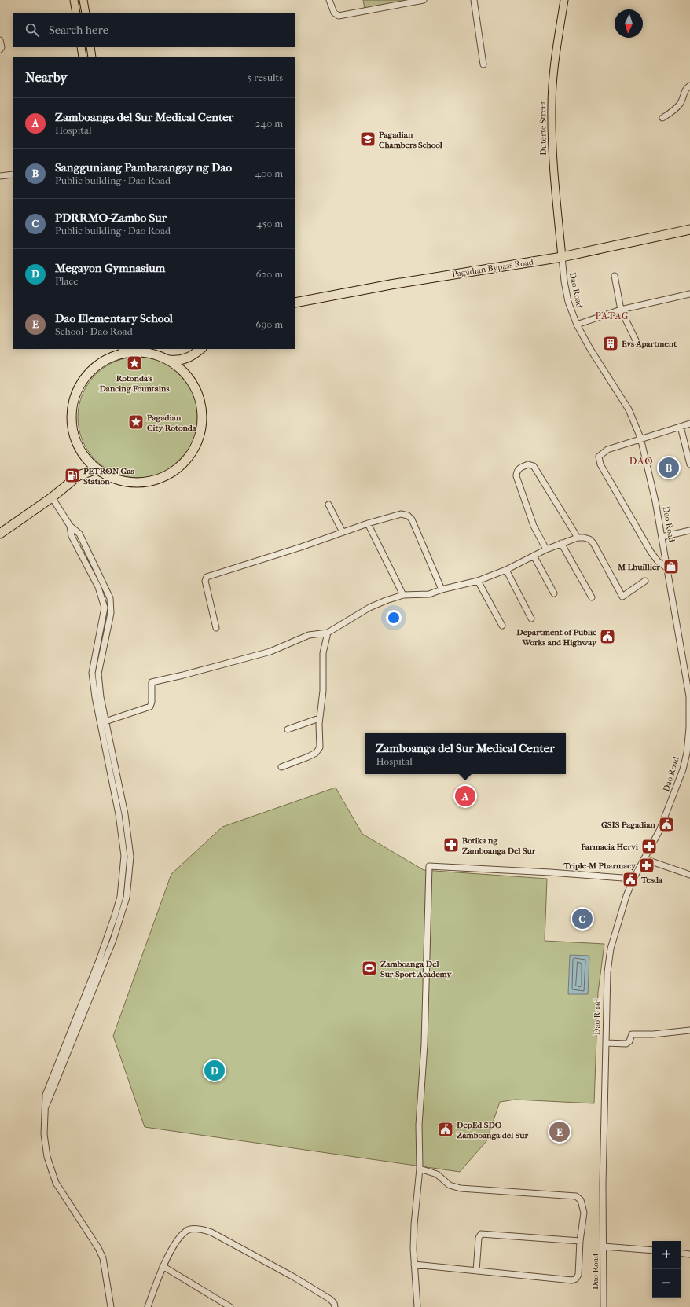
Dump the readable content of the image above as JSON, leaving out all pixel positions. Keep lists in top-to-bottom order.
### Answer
{
  "streets": {
    "highway": ["Pagadian Bypass Road"],
    "main road": ["Duterte Street"],
    "street": ["Dao Road"]
  },
  "crossings": [
    ["Duterte Street", "Pagadian Bypass Road"],
    ["Duterte Street", "Dao Road"],
    ["Pagadian Bypass Road", "Dao Road"]
  ],
  "districts": ["PATAG", "DAO"],
  "places": {
    "school or university": ["Pagadian Chambers School"],
    "building": ["Evs Apartment"],
    "place": ["Rotonda's Dancing Fountains", "Pagadian City Rotonda"],
    "fuel station": ["PETRON Gas Station"],
    "shop": ["M Lhuillier"],
    "public building": [
      "Department of Public Works and Highway",
      "GSIS Pagadian",
      "Tesda",
      "DepEd SDO Zamboanga del Sur"
    ],
    "pharmacy": ["Botika ng Zamboanga Del Sur", "Farmacia Hervi", "Triple-M Pharmacy"],
    "sports": ["Zamboanga Del Sur Sport Academy"]
  },
  "north": "bottom",
  "page": {
    "search": "Search here",
    "heading": ["Nearby", "5 results"],
    "list": [
      {
        "mark": "A",
        "name": "Zamboanga del Sur Medical Center",
        "note": "Hospital",
        "value": "240 m"
      },
      {
        "mark": "B",
        "name": "Sangguniang Pambarangay ng Dao",
        "note": "Public building · Dao Road",
        "value": "400 m"
      },
      {
        "mark": "C",
        "name": "PDRRMO-Zambo Sur",
        "note": "Public building · Dao Road",
        "value": "450 m"
      },
      {
        "mark": "D",
        "name": "Megayon Gymnasium",
        "note": "Place",
        "value": "620 m"
      },
      {
        "mark": "E",
        "name": "Dao Elementary School",
        "note": "School · Dao Road",
        "value": "690 m"
      }
    ],
    "pins": [
      "B",
      "A",
      "C",
      "D",
      "E"
    ],
    "popup": ["Zamboanga del Sur Medical Center", "Hospital"],
    "map_buttons": ["+", "−"]
  }
}
